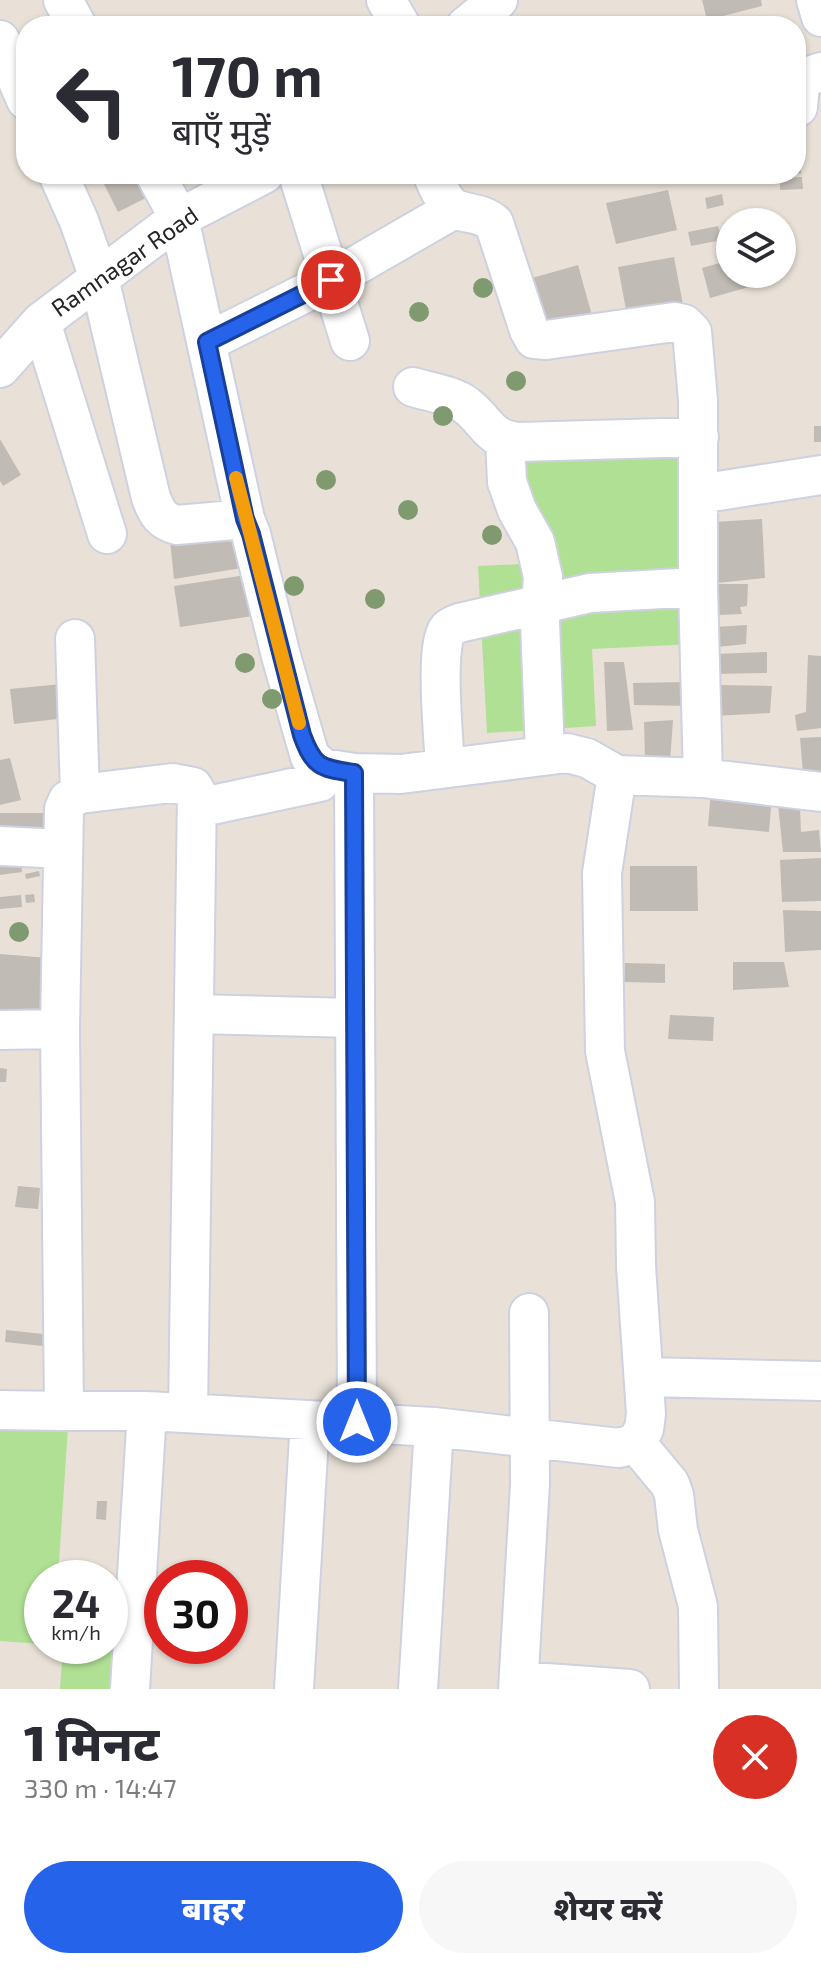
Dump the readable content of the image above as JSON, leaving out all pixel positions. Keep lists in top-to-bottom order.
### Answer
{
  "streets": {
    "street": ["Ramnagar Road"]
  },
  "page": {
    "turn": ["170 m", "बाएँ मुड़ें"],
    "speed": "24 km/h",
    "limit": "30",
    "heading": ["1 मिनट", "330 m · 14:47"],
    "buttons": ["बाहर", "शेयर करें"]
  }
}
